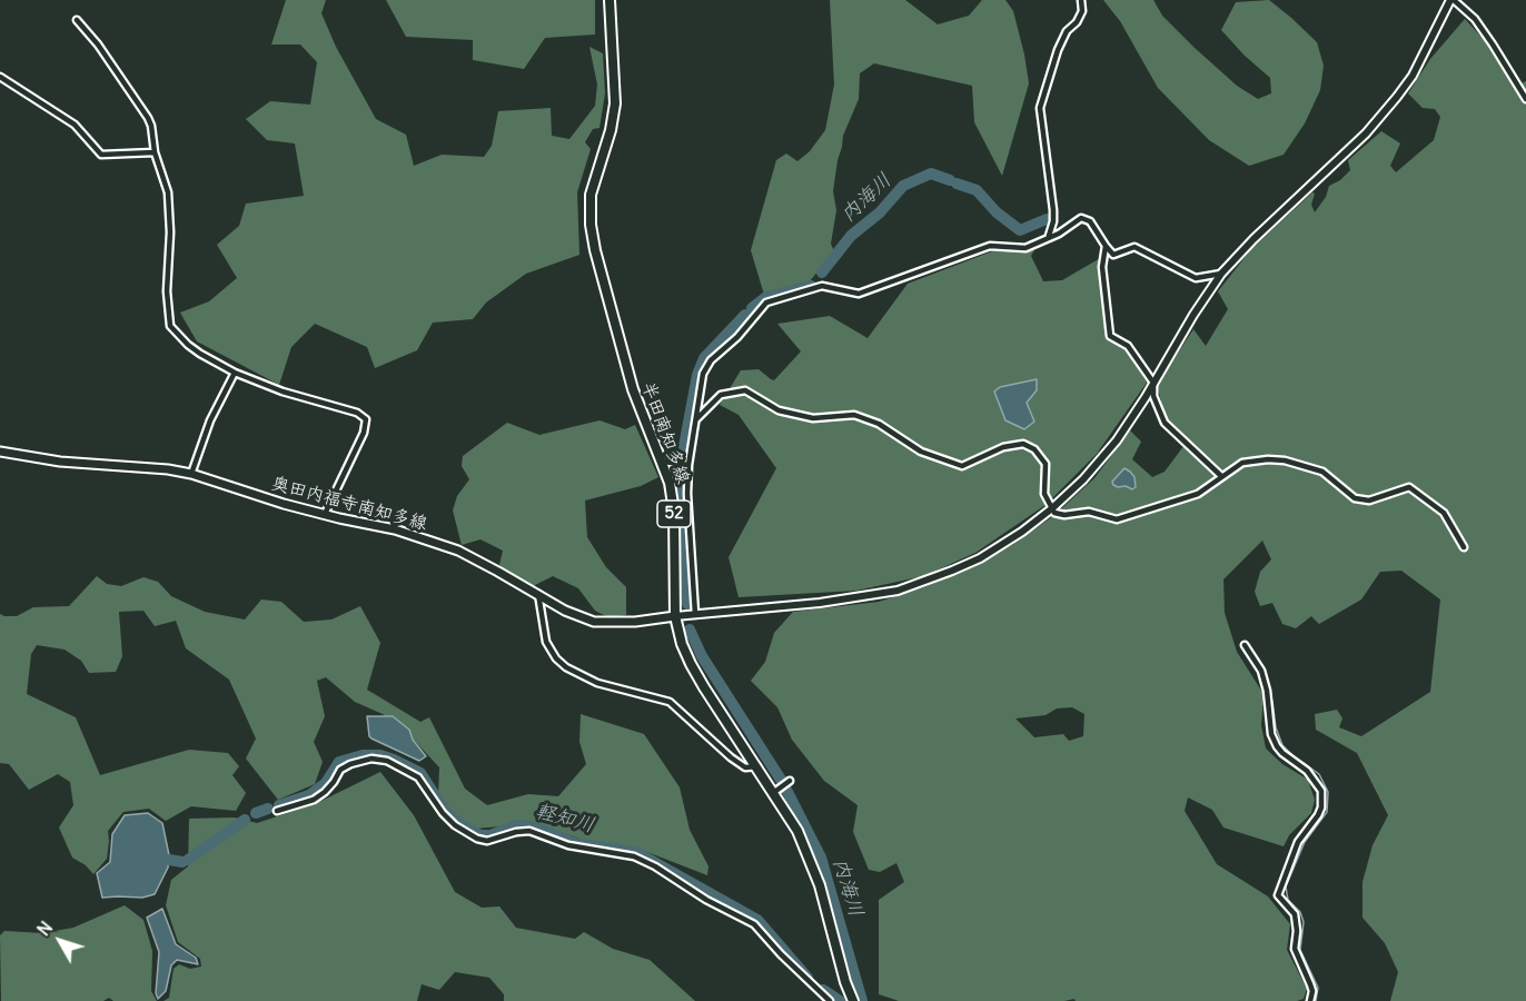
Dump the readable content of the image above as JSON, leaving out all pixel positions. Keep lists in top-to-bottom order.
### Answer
{
  "streets": {
    "main road": ["半田南知多線", "奥田内福寺南知多線", "52"]
  },
  "crossings": [
    ["半田南知多線", "奥田内福寺南知多線"]
  ],
  "water": ["内海川", "軽知川"],
  "north": "top left"
}
